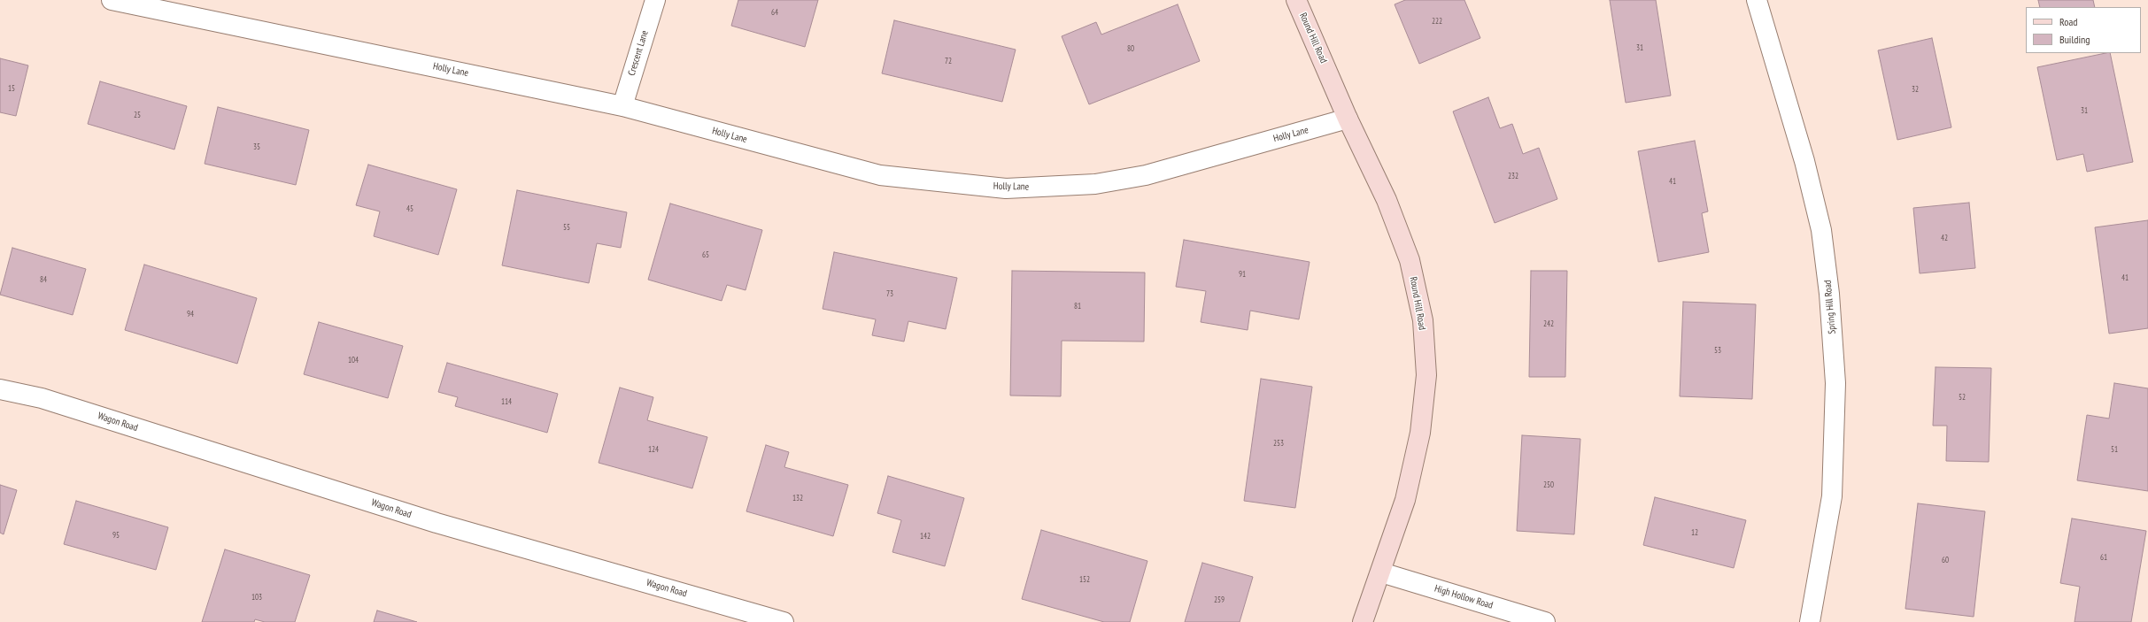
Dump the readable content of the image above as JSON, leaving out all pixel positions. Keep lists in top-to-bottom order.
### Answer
{
  "streets": {
    "street": [
      "Round Hill Road",
      "Crescent Lane",
      "Holly Lane",
      "Spring Hill Road",
      "Wagon Road",
      "High Hollow Road"
    ]
  },
  "crossings": [
    ["Round Hill Road", "Holly Lane"],
    ["Round Hill Road", "High Hollow Road"],
    ["Crescent Lane", "Holly Lane"]
  ],
  "house_numbers": [
    "64",
    "222",
    "31",
    "80",
    "72",
    "15",
    "32",
    "31",
    "25",
    "35",
    "232",
    "41",
    "45",
    "55",
    "42",
    "65",
    "91",
    "41",
    "84",
    "73",
    "81",
    "94",
    "242",
    "53",
    "104",
    "52",
    "114",
    "253",
    "124",
    "51",
    "250",
    "132",
    "12",
    "95",
    "142",
    "61",
    "60",
    "152",
    "103",
    "259"
  ],
  "legend": ["Road", "Building"]
}
